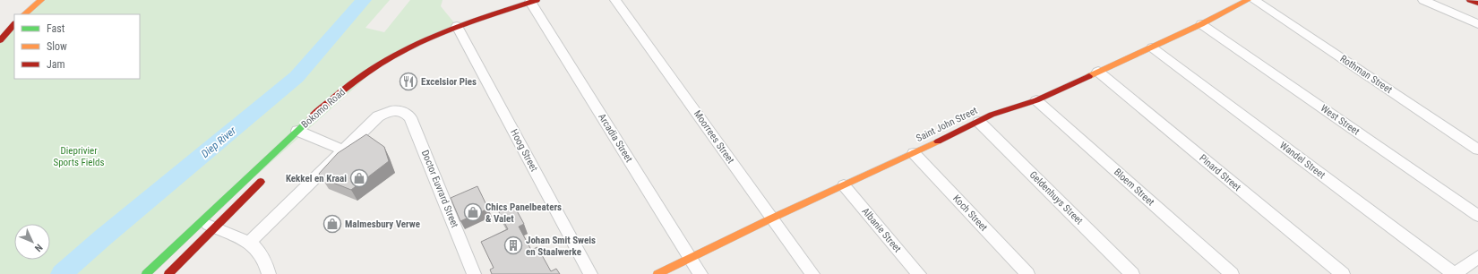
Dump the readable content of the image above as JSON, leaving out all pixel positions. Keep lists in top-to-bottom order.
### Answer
{
  "streets": {
    "main road": ["Bokomo Road", "Saint John Street"],
    "street": [
      "Rothman Street",
      "West Street",
      "Moorrees Street",
      "Arcadia Street",
      "Hoog Street",
      "Wandel Street",
      "Pinard Street",
      "Bloem Street",
      "Doctor Euvrard Street",
      "Geldenhuys Street",
      "Koch Street",
      "Albanie Street"
    ]
  },
  "crossings": [
    ["Bokomo Road", "Arcadia Street"],
    ["Bokomo Road", "Hoog Street"],
    ["West Street", "Saint John Street"],
    ["Saint John Street", "Moorrees Street"],
    ["Saint John Street", "Arcadia Street"],
    ["Saint John Street", "Wandel Street"],
    ["Saint John Street", "Pinard Street"],
    ["Saint John Street", "Bloem Street"],
    ["Saint John Street", "Geldenhuys Street"],
    ["Saint John Street", "Koch Street"],
    ["Saint John Street", "Albanie Street"]
  ],
  "water": ["Diep River"],
  "parks": ["Dieprivier Sports Fields"],
  "places": {
    "restaurant": ["Excelsior Pies"],
    "shop": ["Kekkel en Kraai", "Chics Panelbeaters & Valet", "Malmesbury Verwe"],
    "building": ["Johan Smit Sweis en Staalwerke"]
  },
  "legend": ["Fast", "Slow", "Jam"],
  "north": "bottom right"
}
